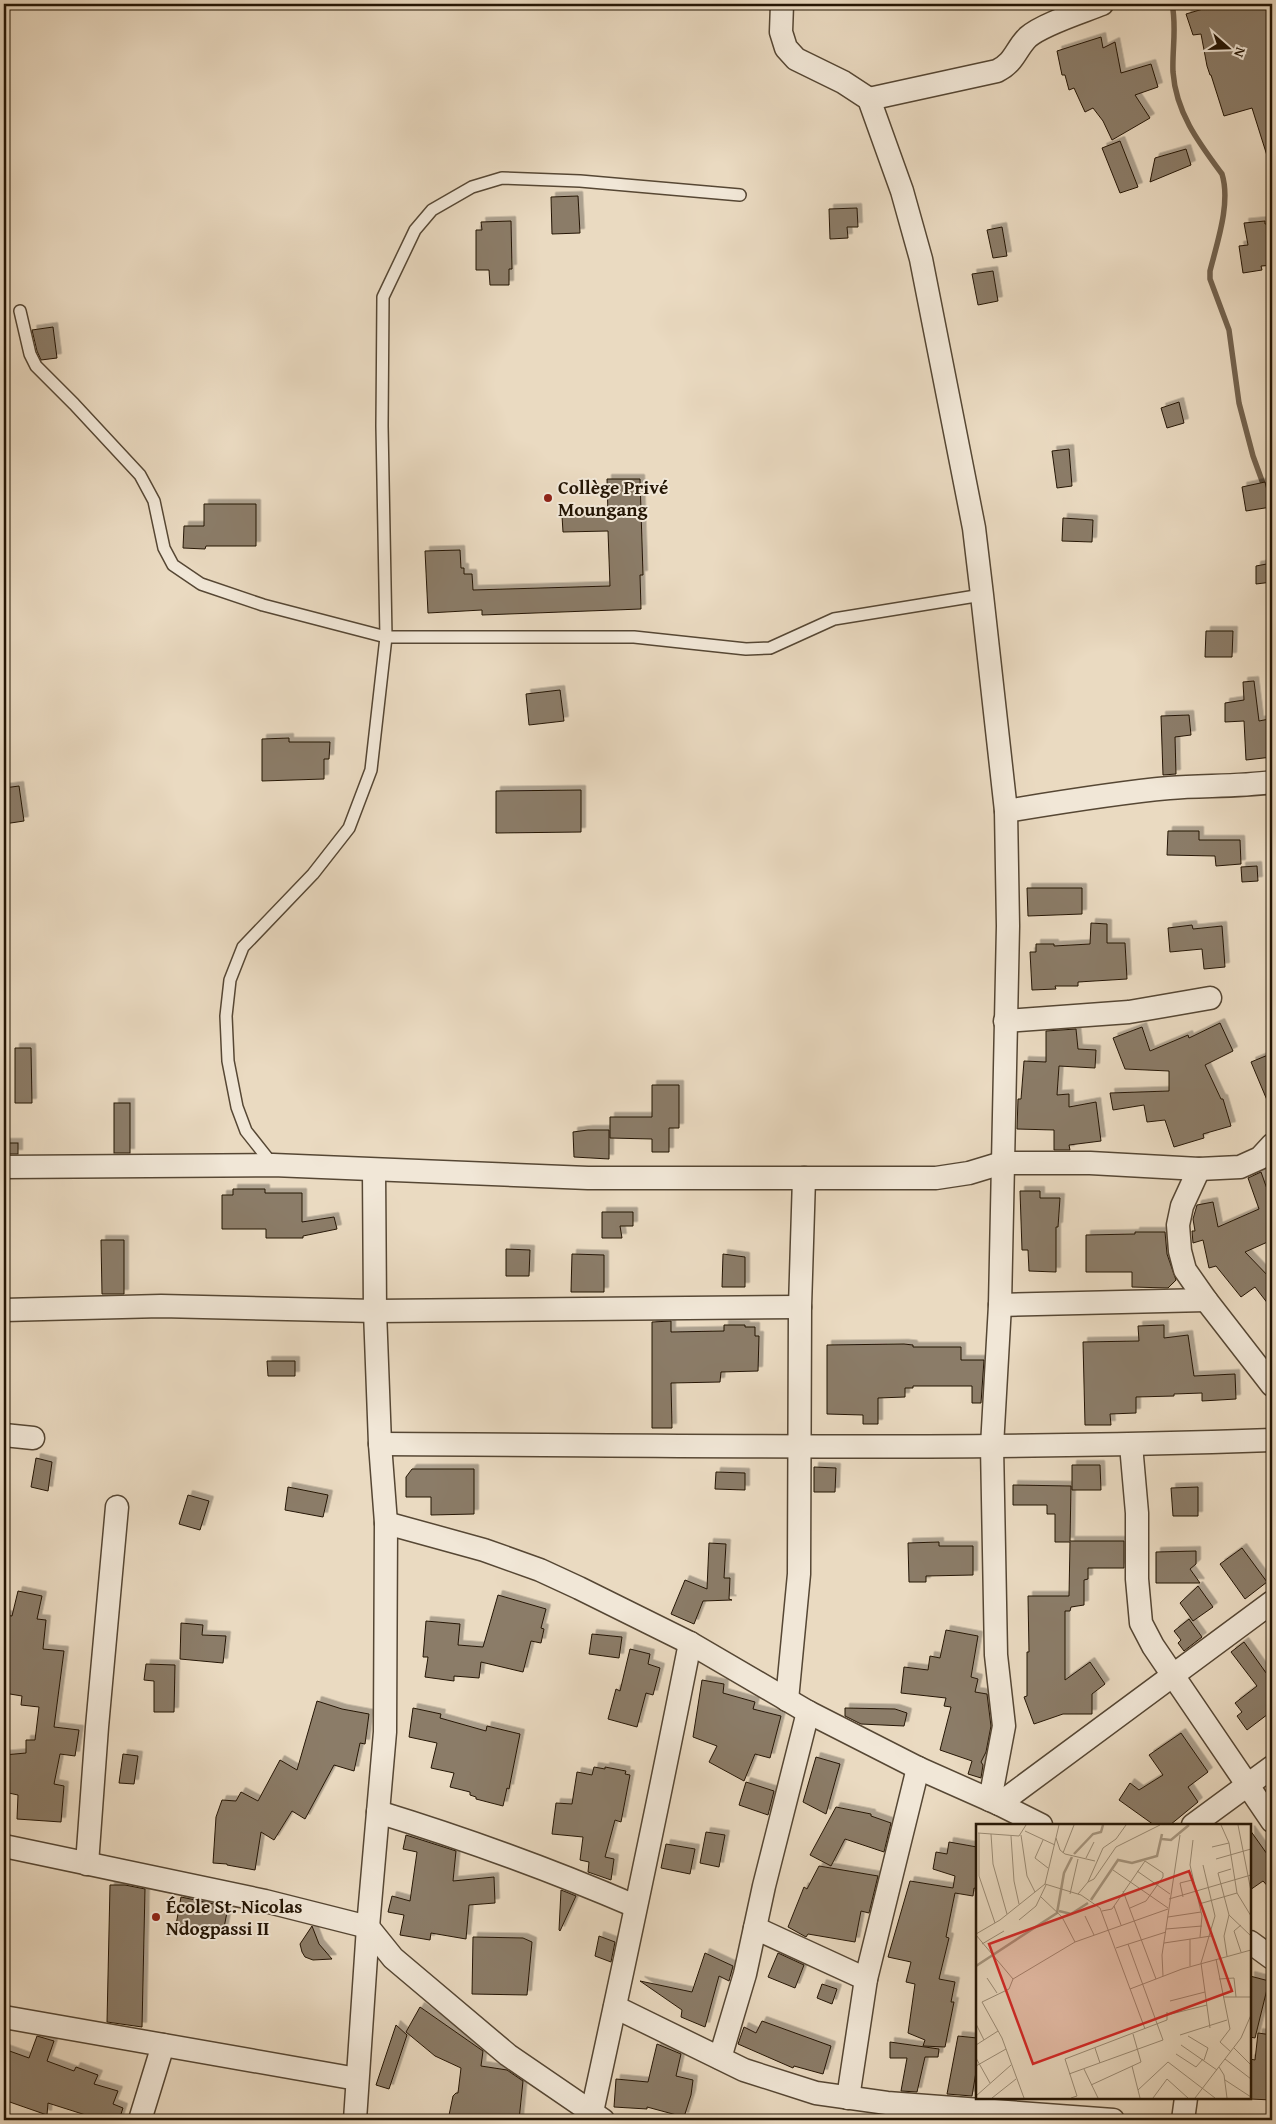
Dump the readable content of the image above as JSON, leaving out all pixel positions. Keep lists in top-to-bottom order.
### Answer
{
  "places": ["Collège Privé Moungang", "École St. Nicolas Ndogpassi II"],
  "north": "right"
}
